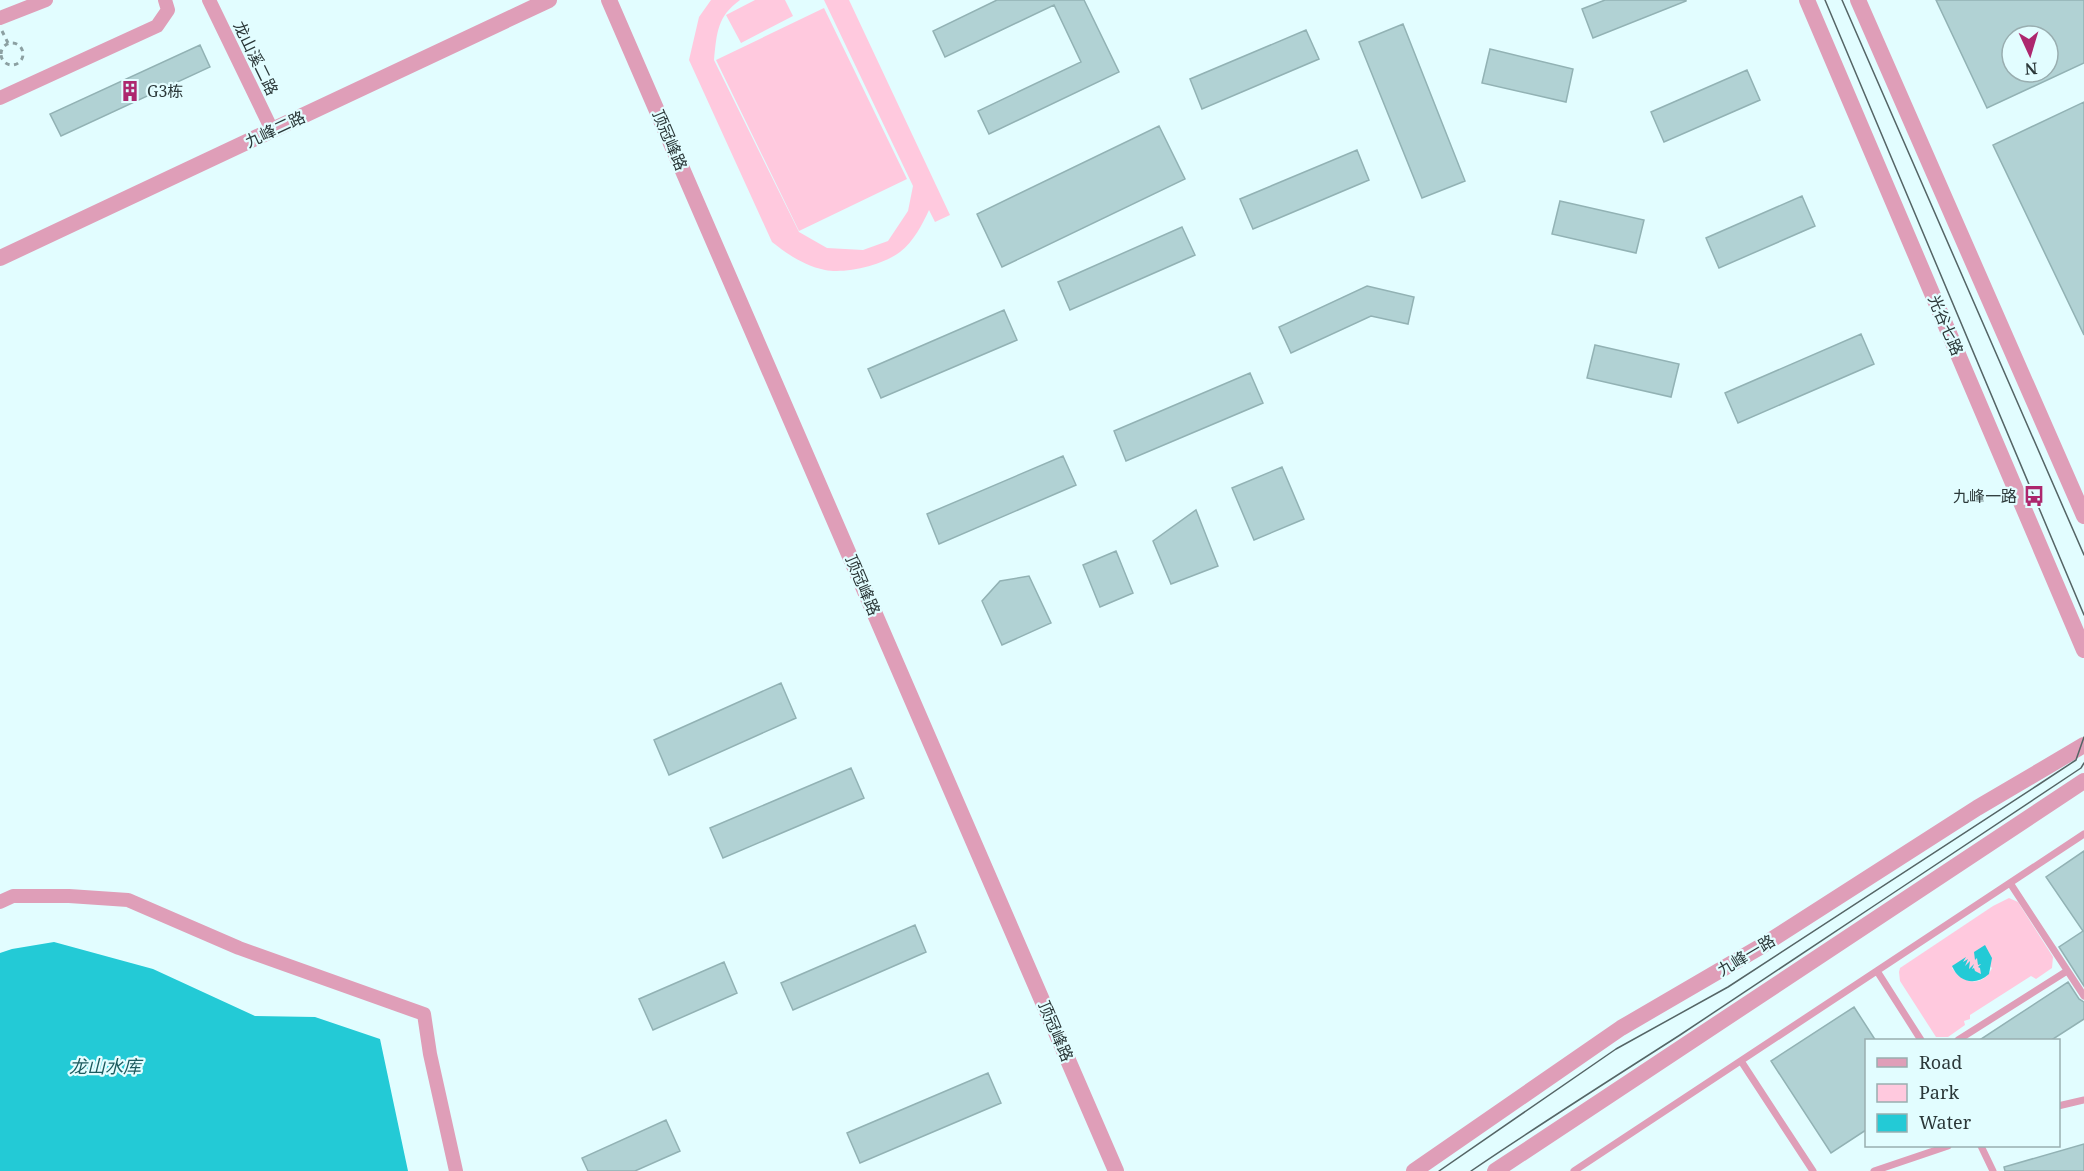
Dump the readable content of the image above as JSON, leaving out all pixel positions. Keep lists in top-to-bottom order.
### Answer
{
  "streets": {
    "street": [
      "龙山溪二路",
      "九峰二路",
      "顶冠峰路",
      "光谷七路",
      "九峰一路"
    ]
  },
  "crossings": [
    ["龙山溪二路", "九峰二路"]
  ],
  "water": ["龙山水库"],
  "places": {
    "building": ["G3栋"],
    "bus stop": ["九峰一路"]
  },
  "legend": ["Road", "Park", "Water"],
  "north": "bottom"
}
